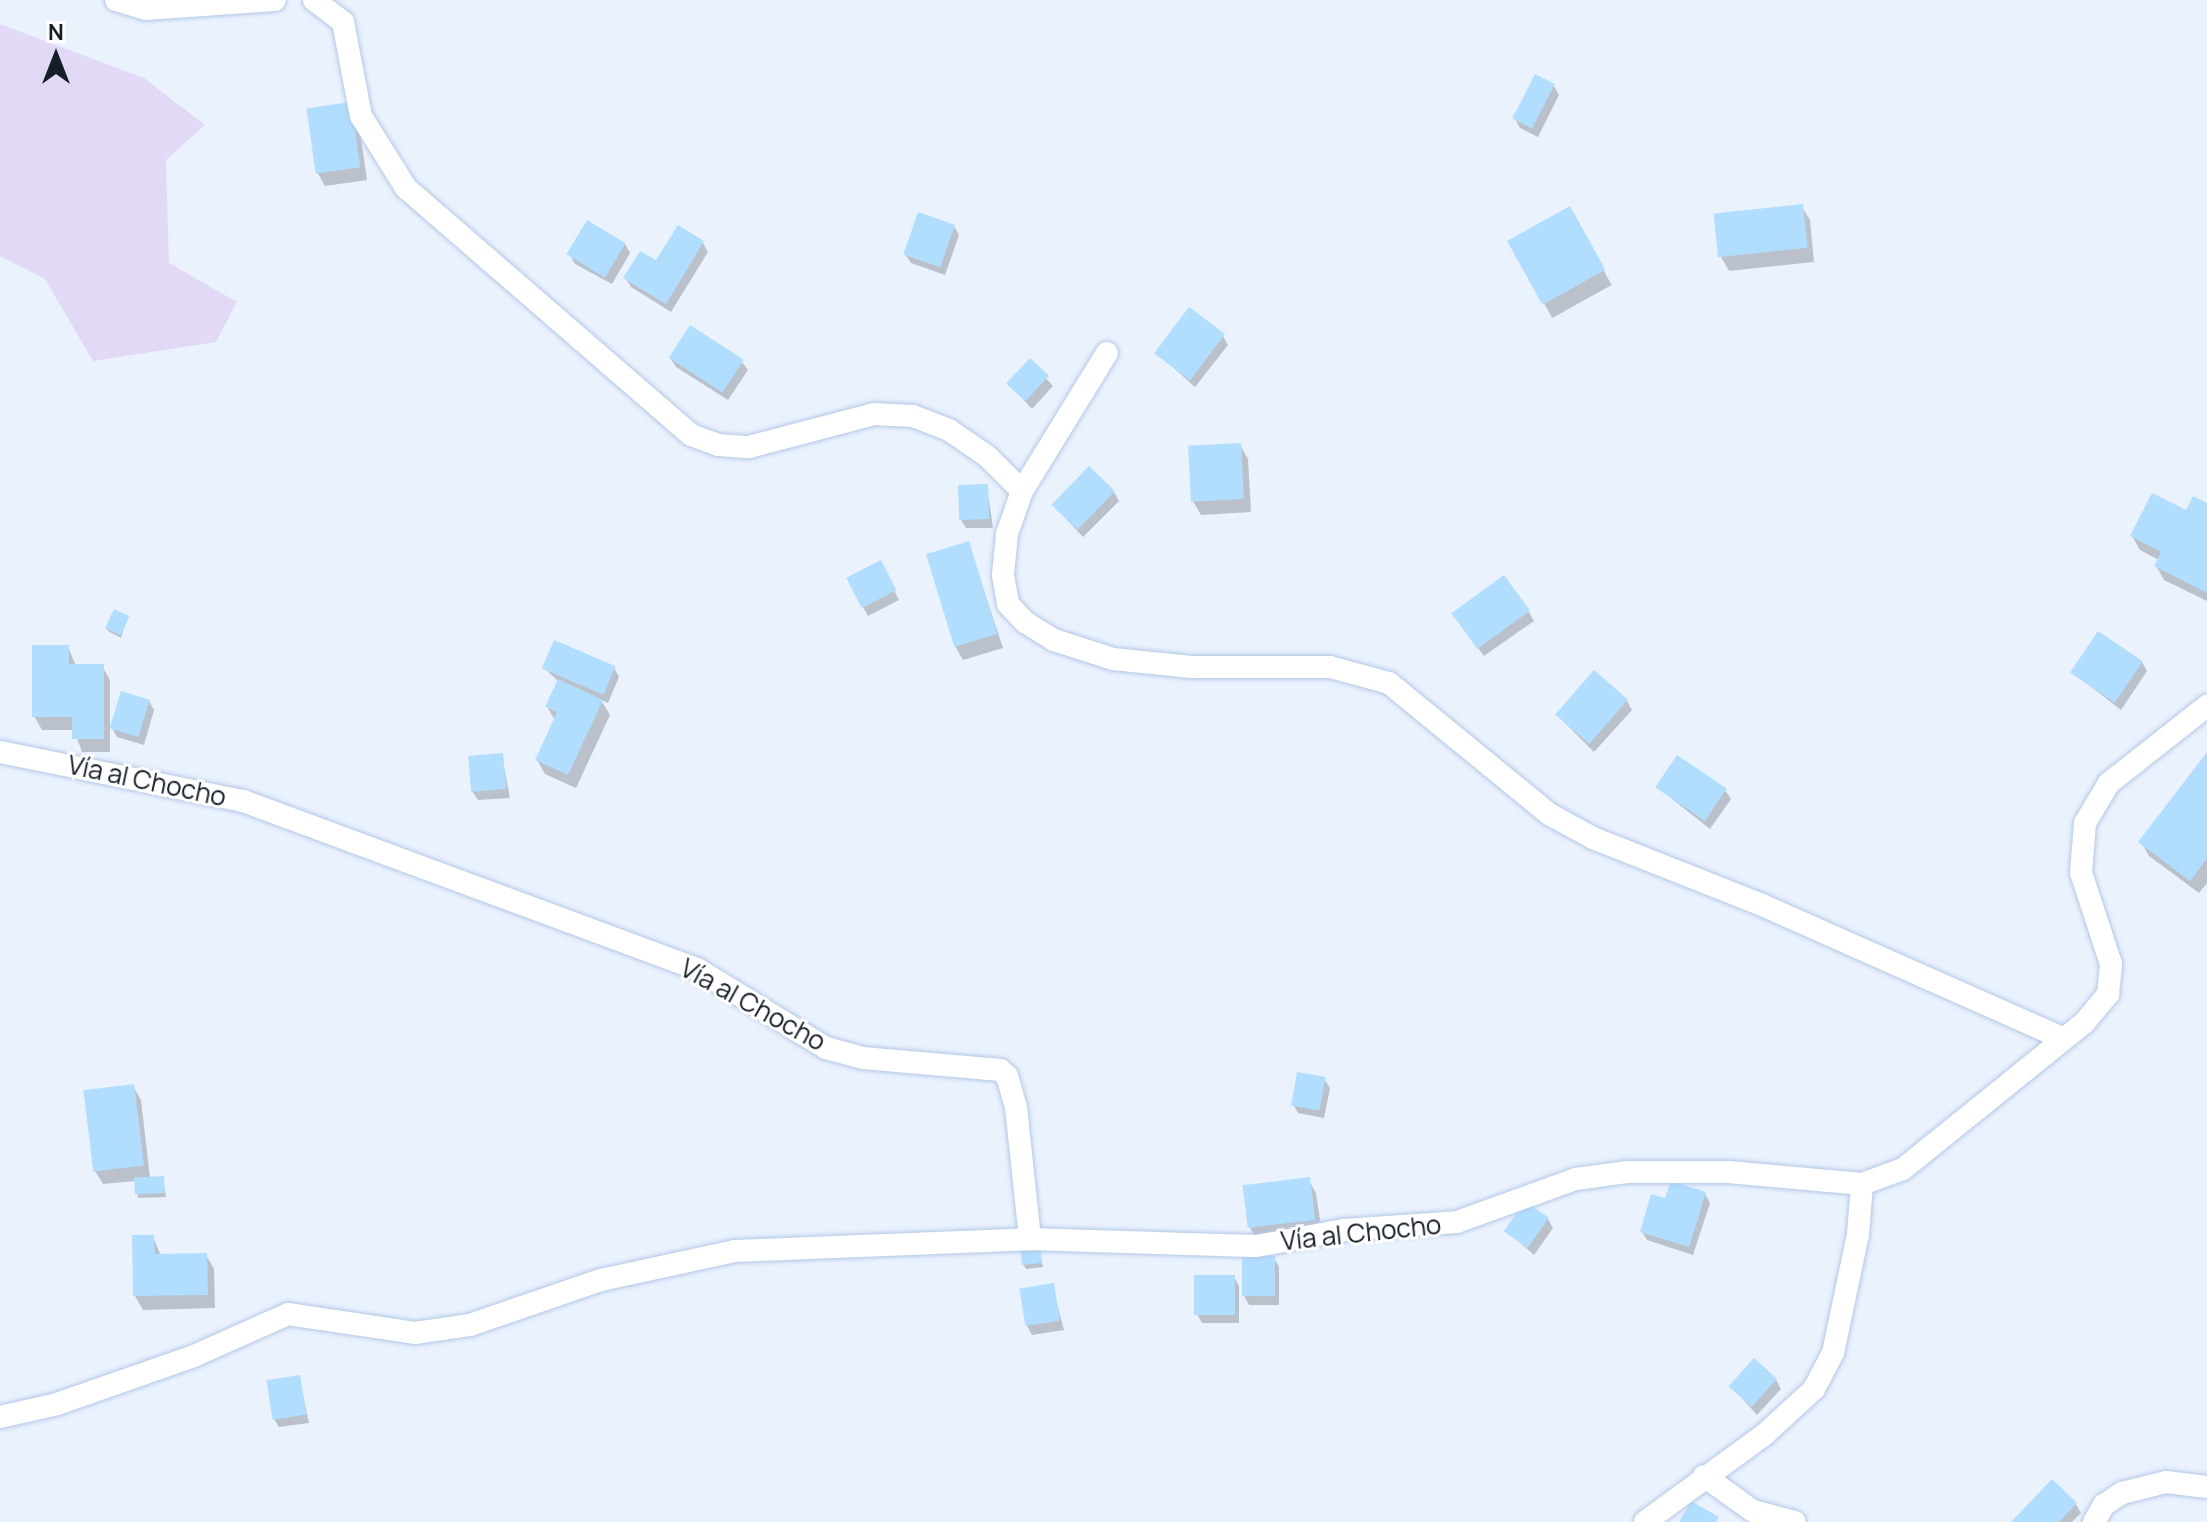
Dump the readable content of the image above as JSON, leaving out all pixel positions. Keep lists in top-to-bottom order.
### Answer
{
  "streets": {
    "street": ["Vía al Chocho"]
  },
  "north": "top"
}
